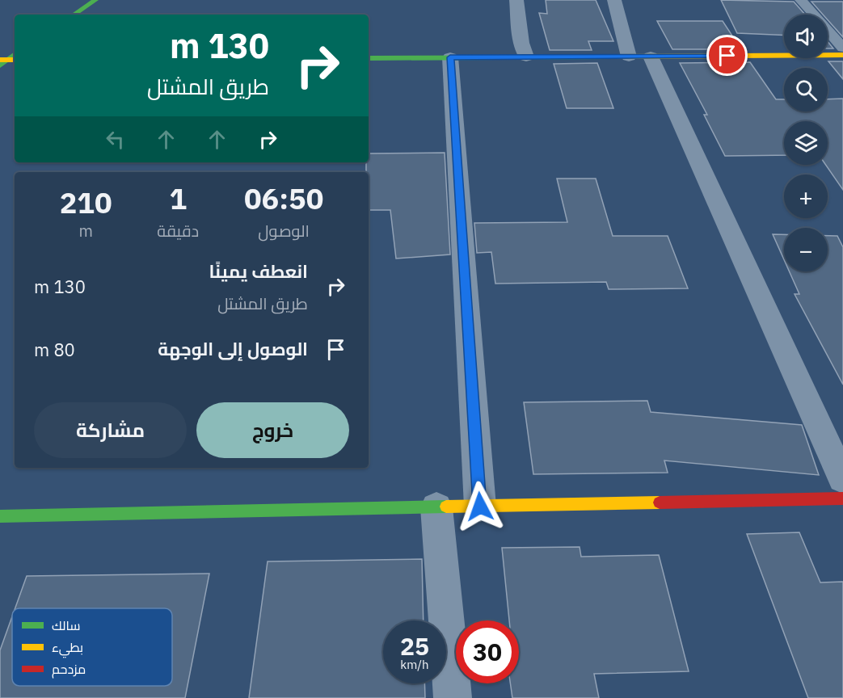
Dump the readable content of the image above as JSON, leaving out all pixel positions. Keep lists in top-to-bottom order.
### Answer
{
  "legend": ["سالك", "بطيء", "مزدحم"],
  "page": {
    "map_buttons": ["+", "−"],
    "turn": ["130 m", "طريق المشتل"],
    "eta": [
      "06:50",
      "الوصول",
      "1",
      "دقيقة",
      "210",
      "m"
    ],
    "list": [
      {
        "name": "انعطف يمينًا",
        "note": "طريق المشتل",
        "value": "130 m"
      },
      {
        "name": "الوصول إلى الوجهة",
        "value": "80 m"
      }
    ],
    "buttons": ["خروج", "مشاركة"],
    "speed": "25 km/h",
    "limit": "30"
  }
}
